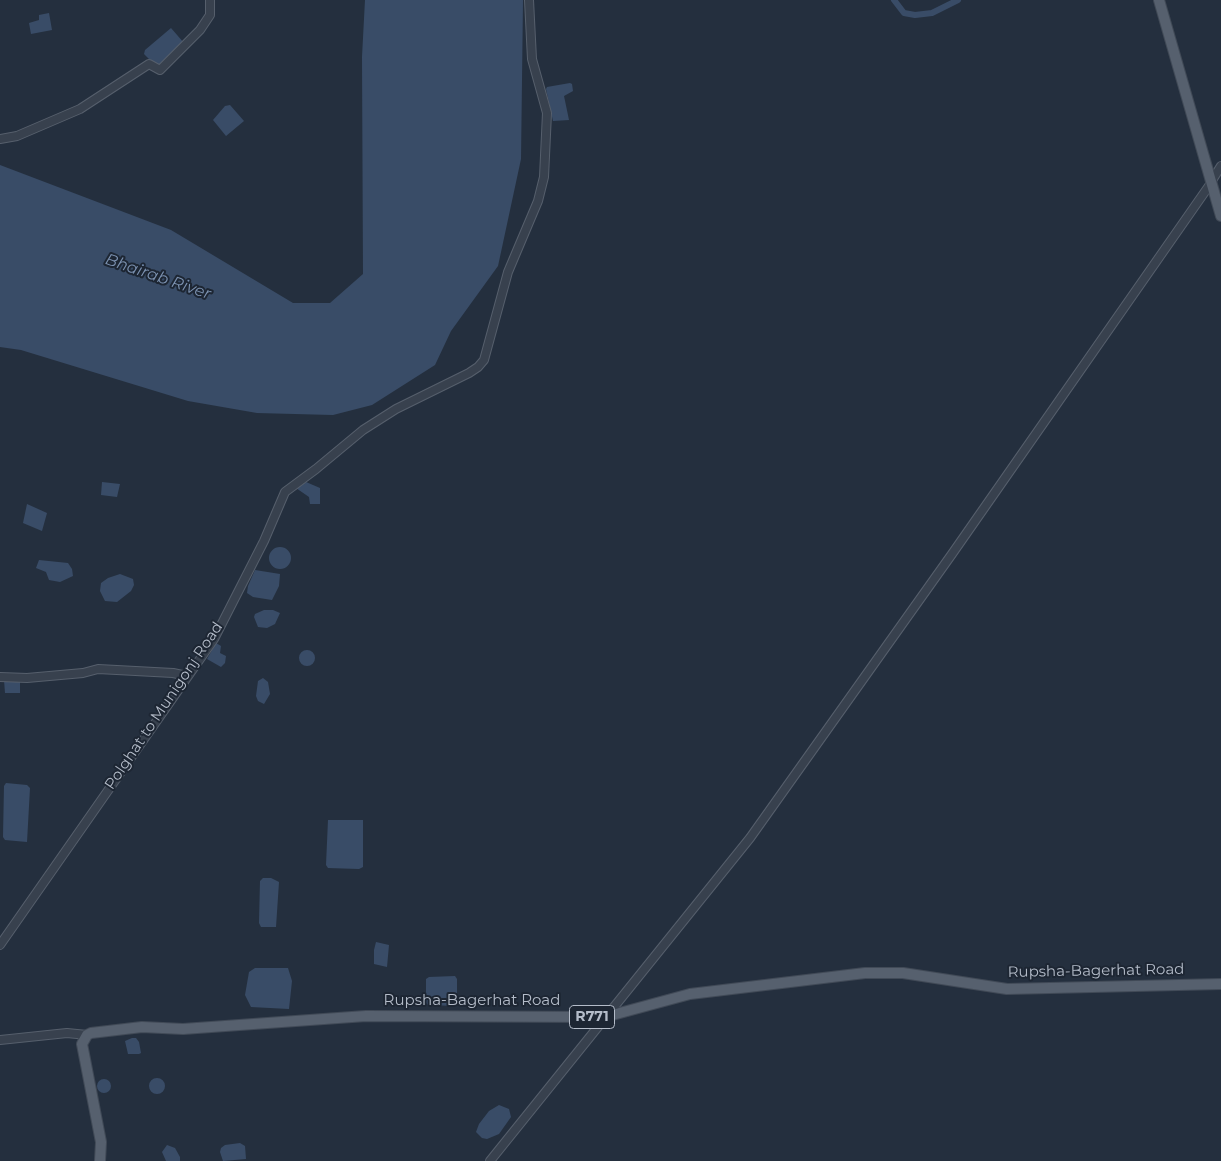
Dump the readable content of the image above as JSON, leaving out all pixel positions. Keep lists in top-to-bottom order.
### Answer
{
  "streets": {
    "main road": ["Rupsha-Bagerhat Road", "R771"],
    "street": ["Polghat to Munigonj Road"]
  },
  "water": ["Bhairab River"]
}
